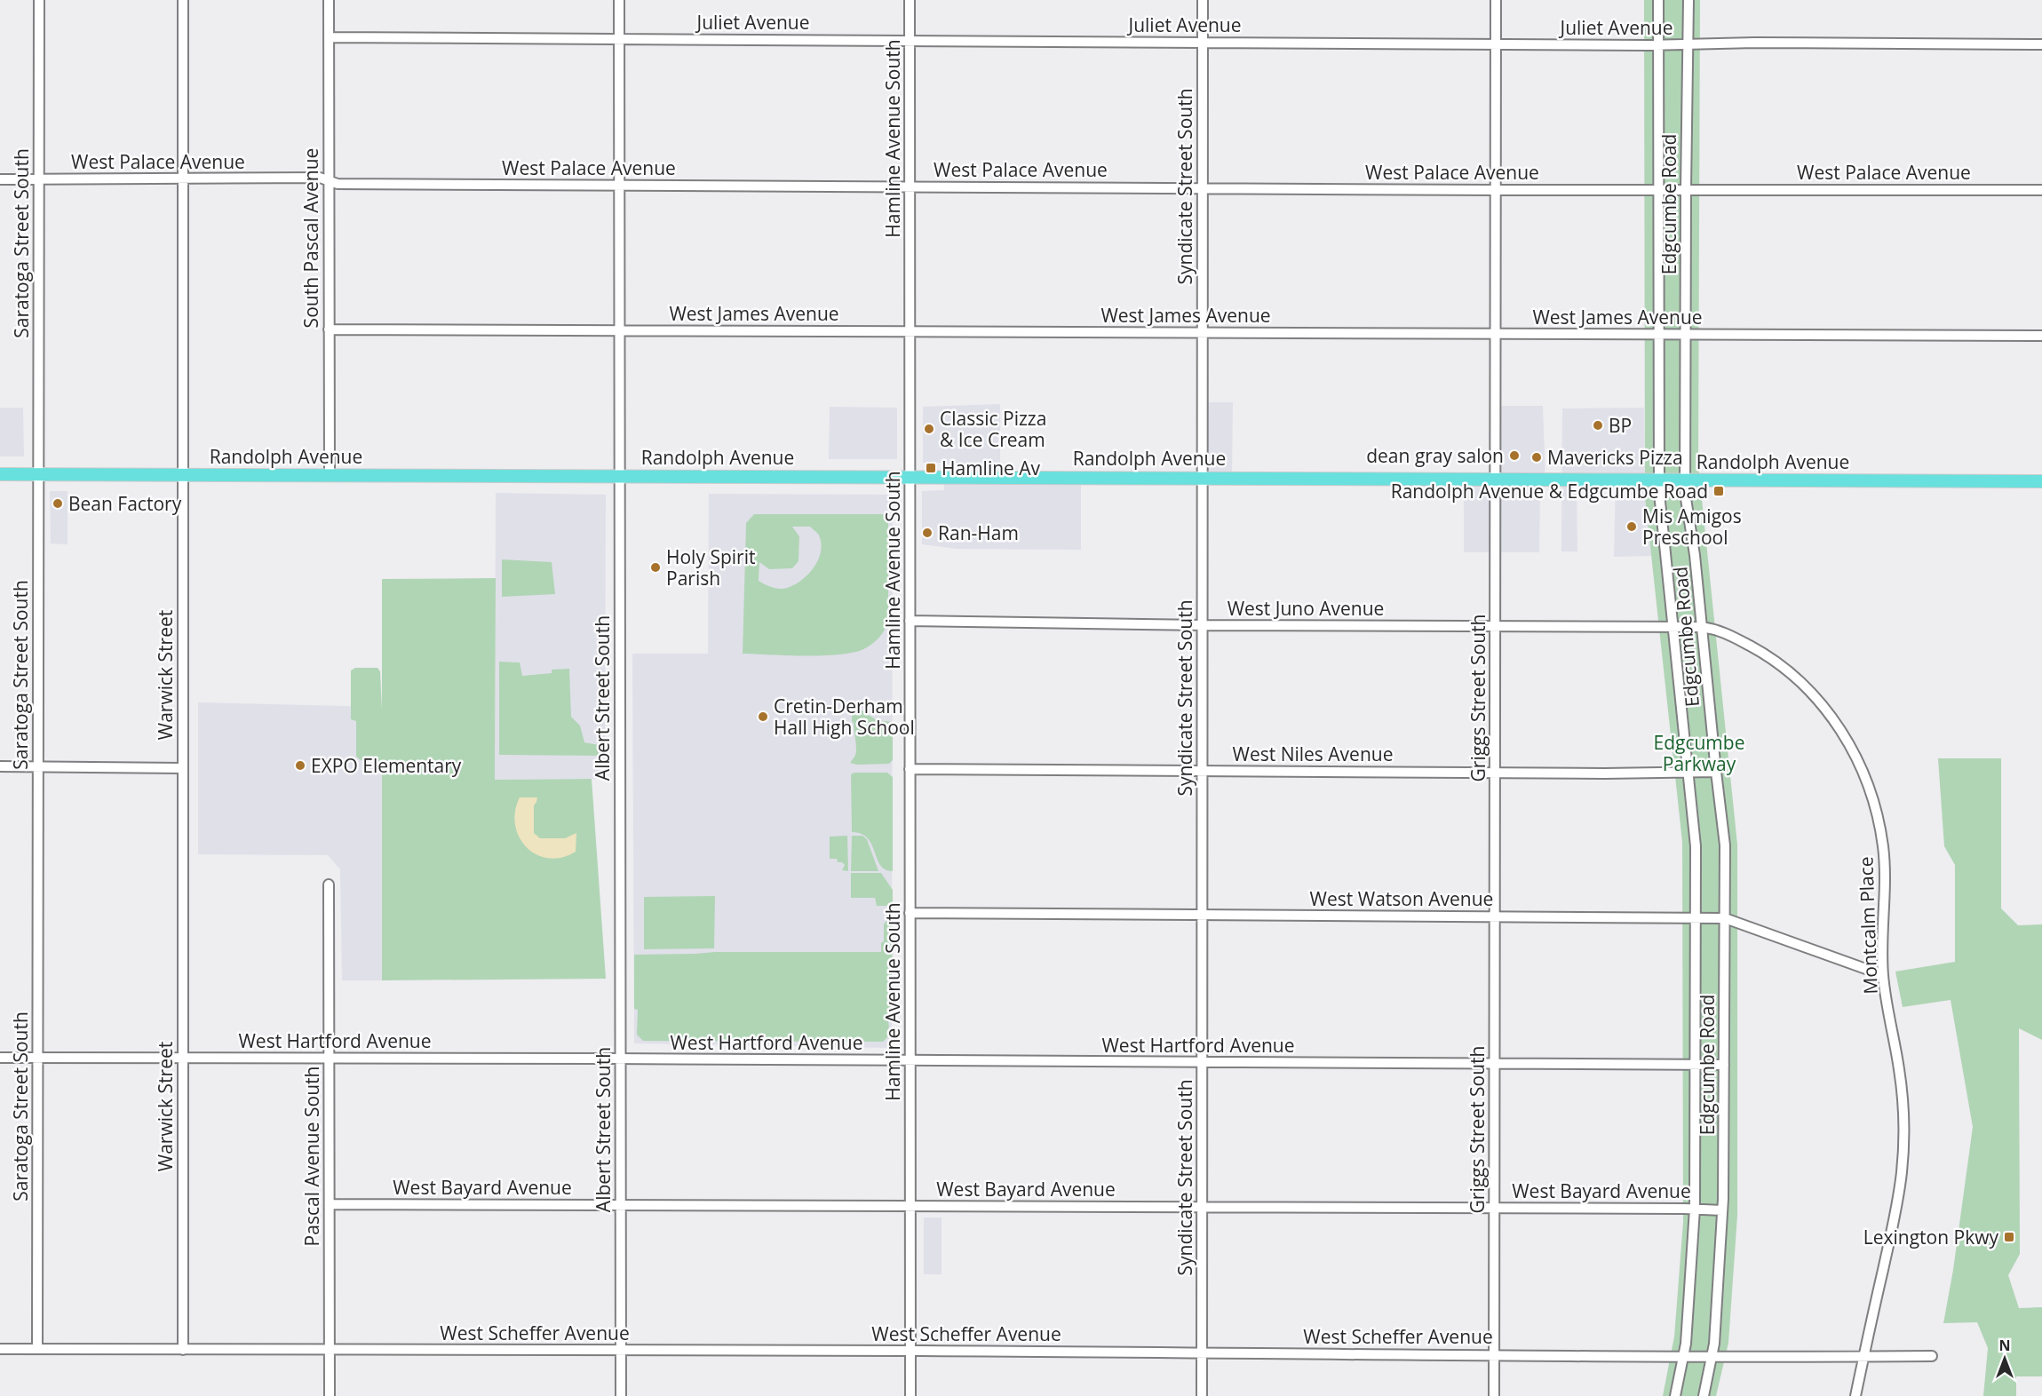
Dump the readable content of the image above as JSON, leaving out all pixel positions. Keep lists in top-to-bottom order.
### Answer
{
  "streets": {
    "main road": ["Randolph Avenue"],
    "street": [
      "Juliet Avenue",
      "Hamline Avenue South",
      "West Palace Avenue",
      "Syndicate Street South",
      "Edgcumbe Road",
      "South Pascal Avenue",
      "Saratoga Street South",
      "West James Avenue",
      "West Juno Avenue",
      "Warwick Street",
      "Albert Street South",
      "Griggs Street South",
      "West Niles Avenue",
      "West Watson Avenue",
      "Montcalm Place",
      "West Hartford Avenue",
      "Pascal Avenue South",
      "West Bayard Avenue",
      "West Scheffer Avenue"
    ]
  },
  "crossings": [
    ["Juliet Avenue", "Hamline Avenue South"],
    ["Juliet Avenue", "Syndicate Street South"],
    ["Juliet Avenue", "Edgcumbe Road"],
    ["Juliet Avenue", "South Pascal Avenue"],
    ["Juliet Avenue", "Albert Street South"],
    ["Juliet Avenue", "Griggs Street South"],
    ["Hamline Avenue South", "West Palace Avenue"],
    ["Hamline Avenue South", "West James Avenue"],
    ["Hamline Avenue South", "Randolph Avenue"],
    ["Hamline Avenue South", "West Juno Avenue"],
    ["Hamline Avenue South", "West Niles Avenue"],
    ["Hamline Avenue South", "West Watson Avenue"],
    ["Hamline Avenue South", "West Hartford Avenue"],
    ["Hamline Avenue South", "West Bayard Avenue"],
    ["Hamline Avenue South", "West Scheffer Avenue"],
    ["West Palace Avenue", "Syndicate Street South"],
    ["West Palace Avenue", "Edgcumbe Road"],
    ["West Palace Avenue", "South Pascal Avenue"],
    ["West Palace Avenue", "Saratoga Street South"],
    ["West Palace Avenue", "Warwick Street"],
    ["West Palace Avenue", "Albert Street South"],
    ["West Palace Avenue", "Griggs Street South"],
    ["Syndicate Street South", "West James Avenue"],
    ["Syndicate Street South", "Randolph Avenue"],
    ["Syndicate Street South", "West Juno Avenue"],
    ["Syndicate Street South", "West Niles Avenue"],
    ["Syndicate Street South", "West Watson Avenue"],
    ["Syndicate Street South", "West Hartford Avenue"],
    ["Syndicate Street South", "West Bayard Avenue"],
    ["Syndicate Street South", "West Scheffer Avenue"],
    ["Edgcumbe Road", "West James Avenue"],
    ["Edgcumbe Road", "Randolph Avenue"],
    ["Edgcumbe Road", "West Juno Avenue"],
    ["Edgcumbe Road", "West Niles Avenue"],
    ["Edgcumbe Road", "West Watson Avenue"],
    ["Edgcumbe Road", "Montcalm Place"],
    ["Edgcumbe Road", "West Hartford Avenue"],
    ["Edgcumbe Road", "West Bayard Avenue"],
    ["Edgcumbe Road", "West Scheffer Avenue"],
    ["South Pascal Avenue", "West James Avenue"],
    ["South Pascal Avenue", "Randolph Avenue"],
    ["Saratoga Street South", "Randolph Avenue"],
    ["Saratoga Street South", "West Hartford Avenue"],
    ["Saratoga Street South", "West Scheffer Avenue"],
    ["West James Avenue", "Albert Street South"],
    ["West James Avenue", "Griggs Street South"],
    ["Randolph Avenue", "Warwick Street"],
    ["Randolph Avenue", "Albert Street South"],
    ["Randolph Avenue", "Griggs Street South"],
    ["West Juno Avenue", "Griggs Street South"],
    ["West Juno Avenue", "Montcalm Place"],
    ["Warwick Street", "West Hartford Avenue"],
    ["Warwick Street", "West Scheffer Avenue"],
    ["Albert Street South", "West Hartford Avenue"],
    ["Albert Street South", "West Bayard Avenue"],
    ["Albert Street South", "West Scheffer Avenue"],
    ["Griggs Street South", "West Niles Avenue"],
    ["Griggs Street South", "West Watson Avenue"],
    ["Griggs Street South", "West Hartford Avenue"],
    ["Griggs Street South", "West Bayard Avenue"],
    ["Griggs Street South", "West Scheffer Avenue"],
    ["West Watson Avenue", "Montcalm Place"],
    ["Montcalm Place", "West Scheffer Avenue"],
    ["West Hartford Avenue", "Pascal Avenue South"],
    ["Pascal Avenue South", "West Bayard Avenue"],
    ["Pascal Avenue South", "West Scheffer Avenue"]
  ],
  "parks": ["Edgcumbe Parkway"],
  "places": {
    "other": [
      "BP",
      "Classic Pizza & Ice Cream",
      "dean gray salon",
      "Mavericks Pizza",
      "Bean Factory",
      "Mis Amigos Preschool",
      "Ran-Ham",
      "Holy Spirit Parish",
      "Cretin-Derham Hall High School",
      "EXPO Elementary"
    ],
    "transit": ["Hamline Av", "Randolph Avenue & Edgcumbe Road", "Lexington Pkwy"]
  },
  "north": "top"
}
